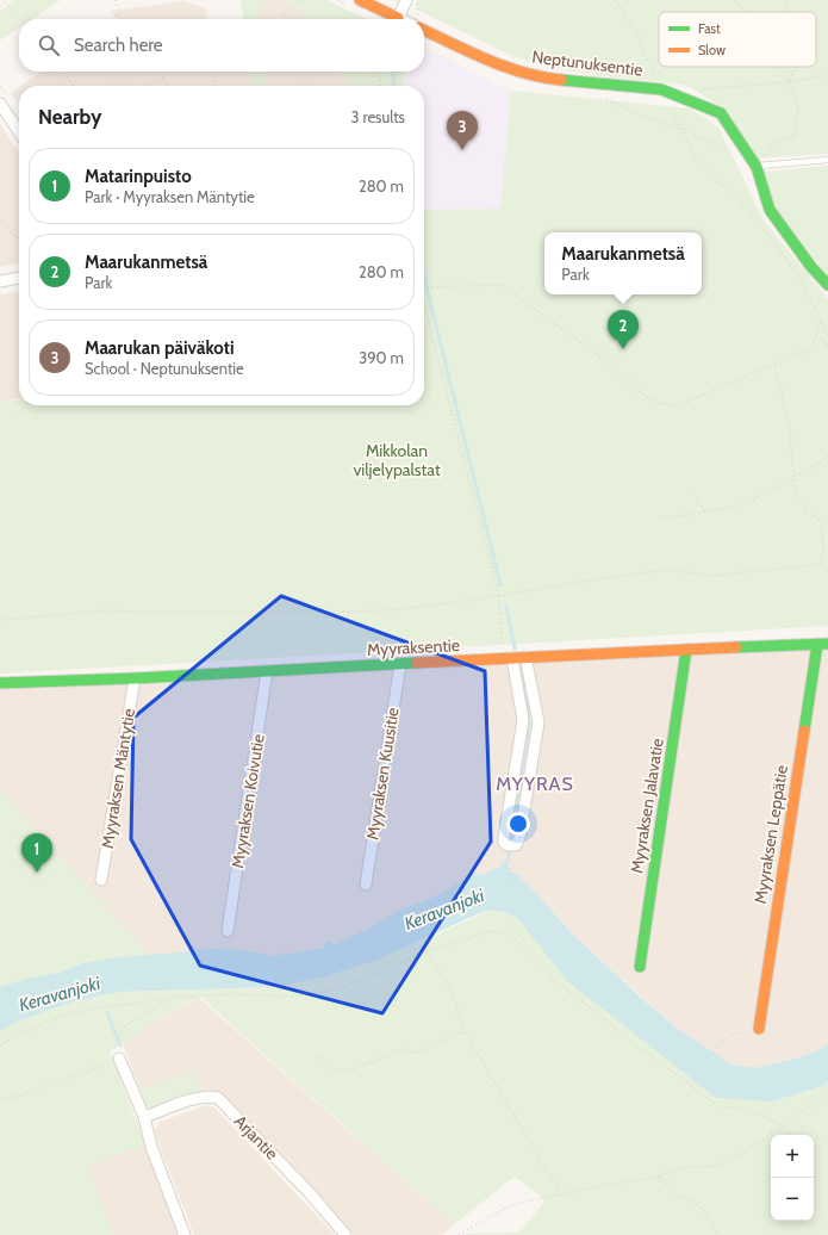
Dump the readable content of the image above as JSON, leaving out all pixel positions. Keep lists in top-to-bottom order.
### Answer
{
  "streets": {
    "street": [
      "Neptunuksentie",
      "Myyraksentie",
      "Myyraksen Kuusitie",
      "Myyraksen Mäntytie",
      "Myyraksen Koivutie",
      "Myyraksen Jalavatie",
      "Myyraksen Leppätie",
      "Arjantie"
    ]
  },
  "crossings": [
    ["Myyraksentie", "Myyraksen Kuusitie"],
    ["Myyraksentie", "Myyraksen Mäntytie"],
    ["Myyraksentie", "Myyraksen Koivutie"],
    ["Myyraksentie", "Myyraksen Jalavatie"],
    ["Myyraksentie", "Myyraksen Leppätie"]
  ],
  "districts": ["MYYRAS"],
  "water": ["Keravanjoki"],
  "parks": ["Mikkolan viljelypalstat"],
  "legend": ["Fast", "Slow"],
  "page": {
    "search": "Search here",
    "heading": ["Nearby", "3 results"],
    "pins": ["3", "2", "1"],
    "list": [
      {
        "mark": "1",
        "name": "Matarinpuisto",
        "note": "Park · Myyraksen Mäntytie",
        "value": "280 m"
      },
      {
        "mark": "2",
        "name": "Maarukanmetsä",
        "note": "Park",
        "value": "280 m"
      },
      {
        "mark": "3",
        "name": "Maarukan päiväkoti",
        "note": "School · Neptunuksentie",
        "value": "390 m"
      }
    ],
    "popup": ["Maarukanmetsä", "Park"],
    "map_buttons": ["+", "−"]
  }
}
